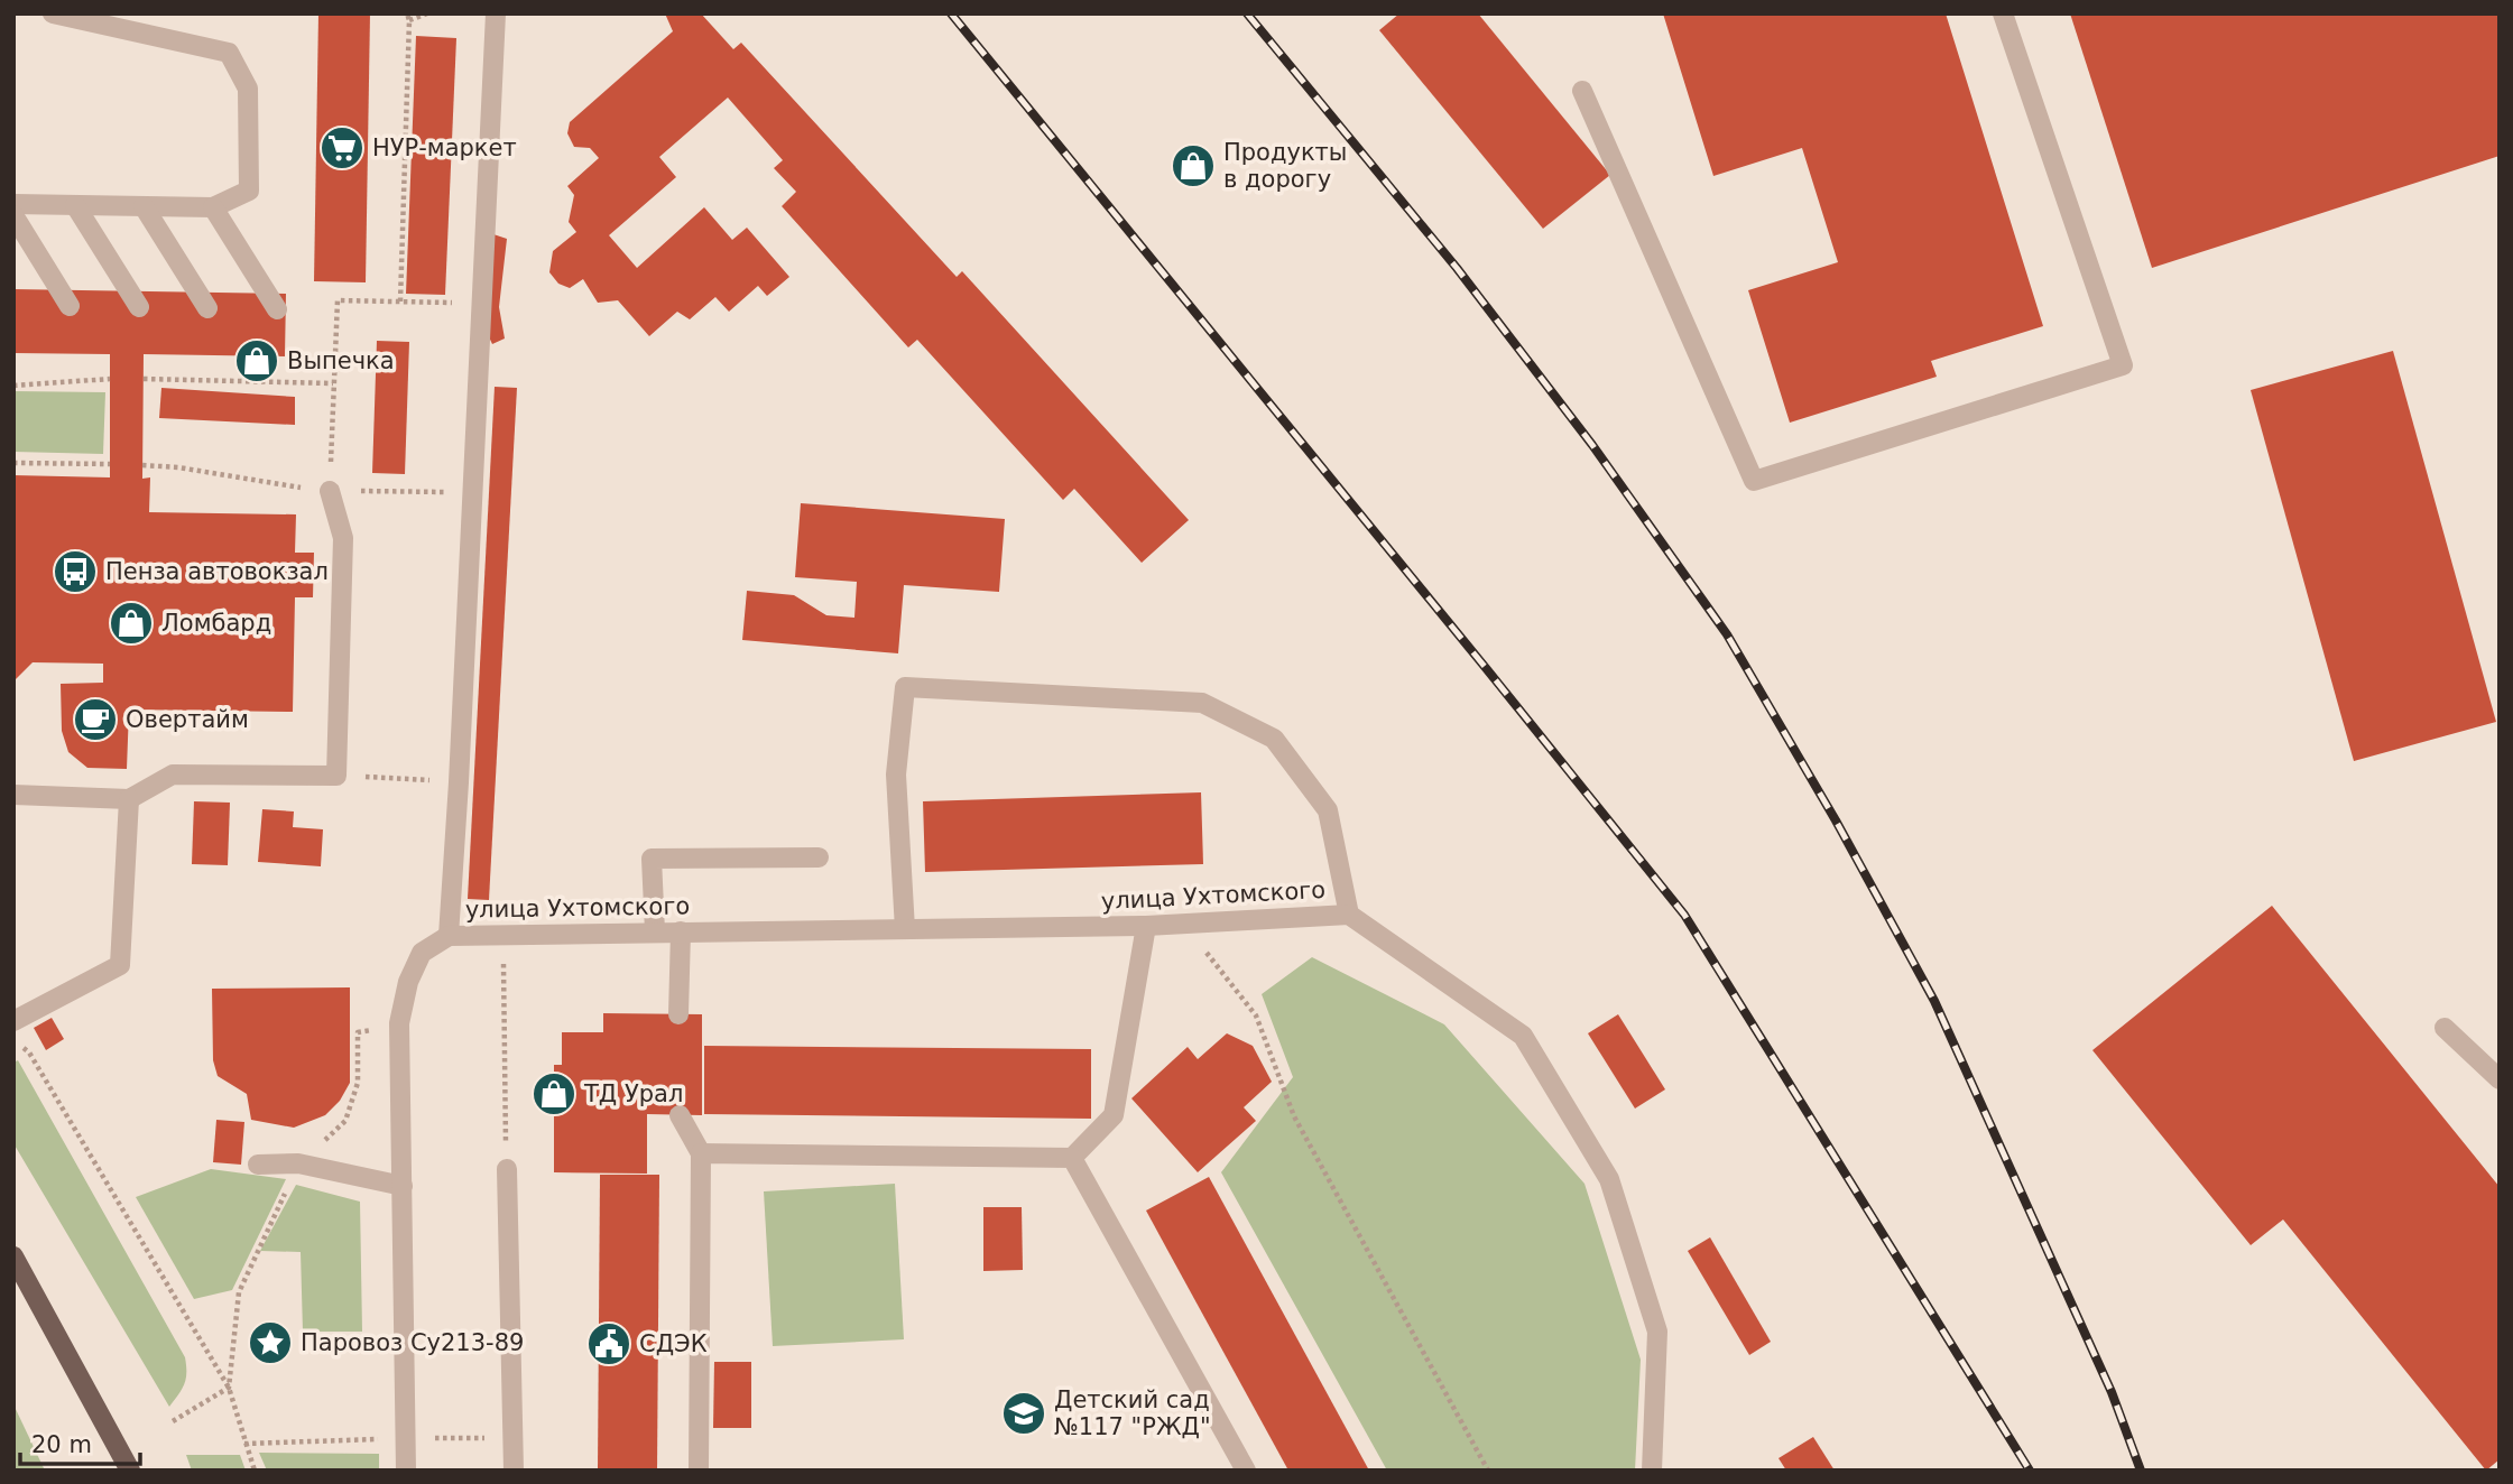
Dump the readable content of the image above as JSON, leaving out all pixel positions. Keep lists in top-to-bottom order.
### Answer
{
  "streets": {
    "street": ["улица Ухтомского"]
  },
  "places": {
    "supermarket": ["НУР-маркет"],
    "shop": [
      "Продукты в дорогу",
      "Выпечка",
      "Ломбард",
      "ТД Урал"
    ],
    "bus stop": ["Пенза автовокзал"],
    "cafe": ["Овертайм"],
    "place": ["Паровоз Су213-89"],
    "public building": ["СДЭК"],
    "school or university": ["Детский сад №117 \"РЖД\""]
  },
  "scale_bar": "20 m"
}
